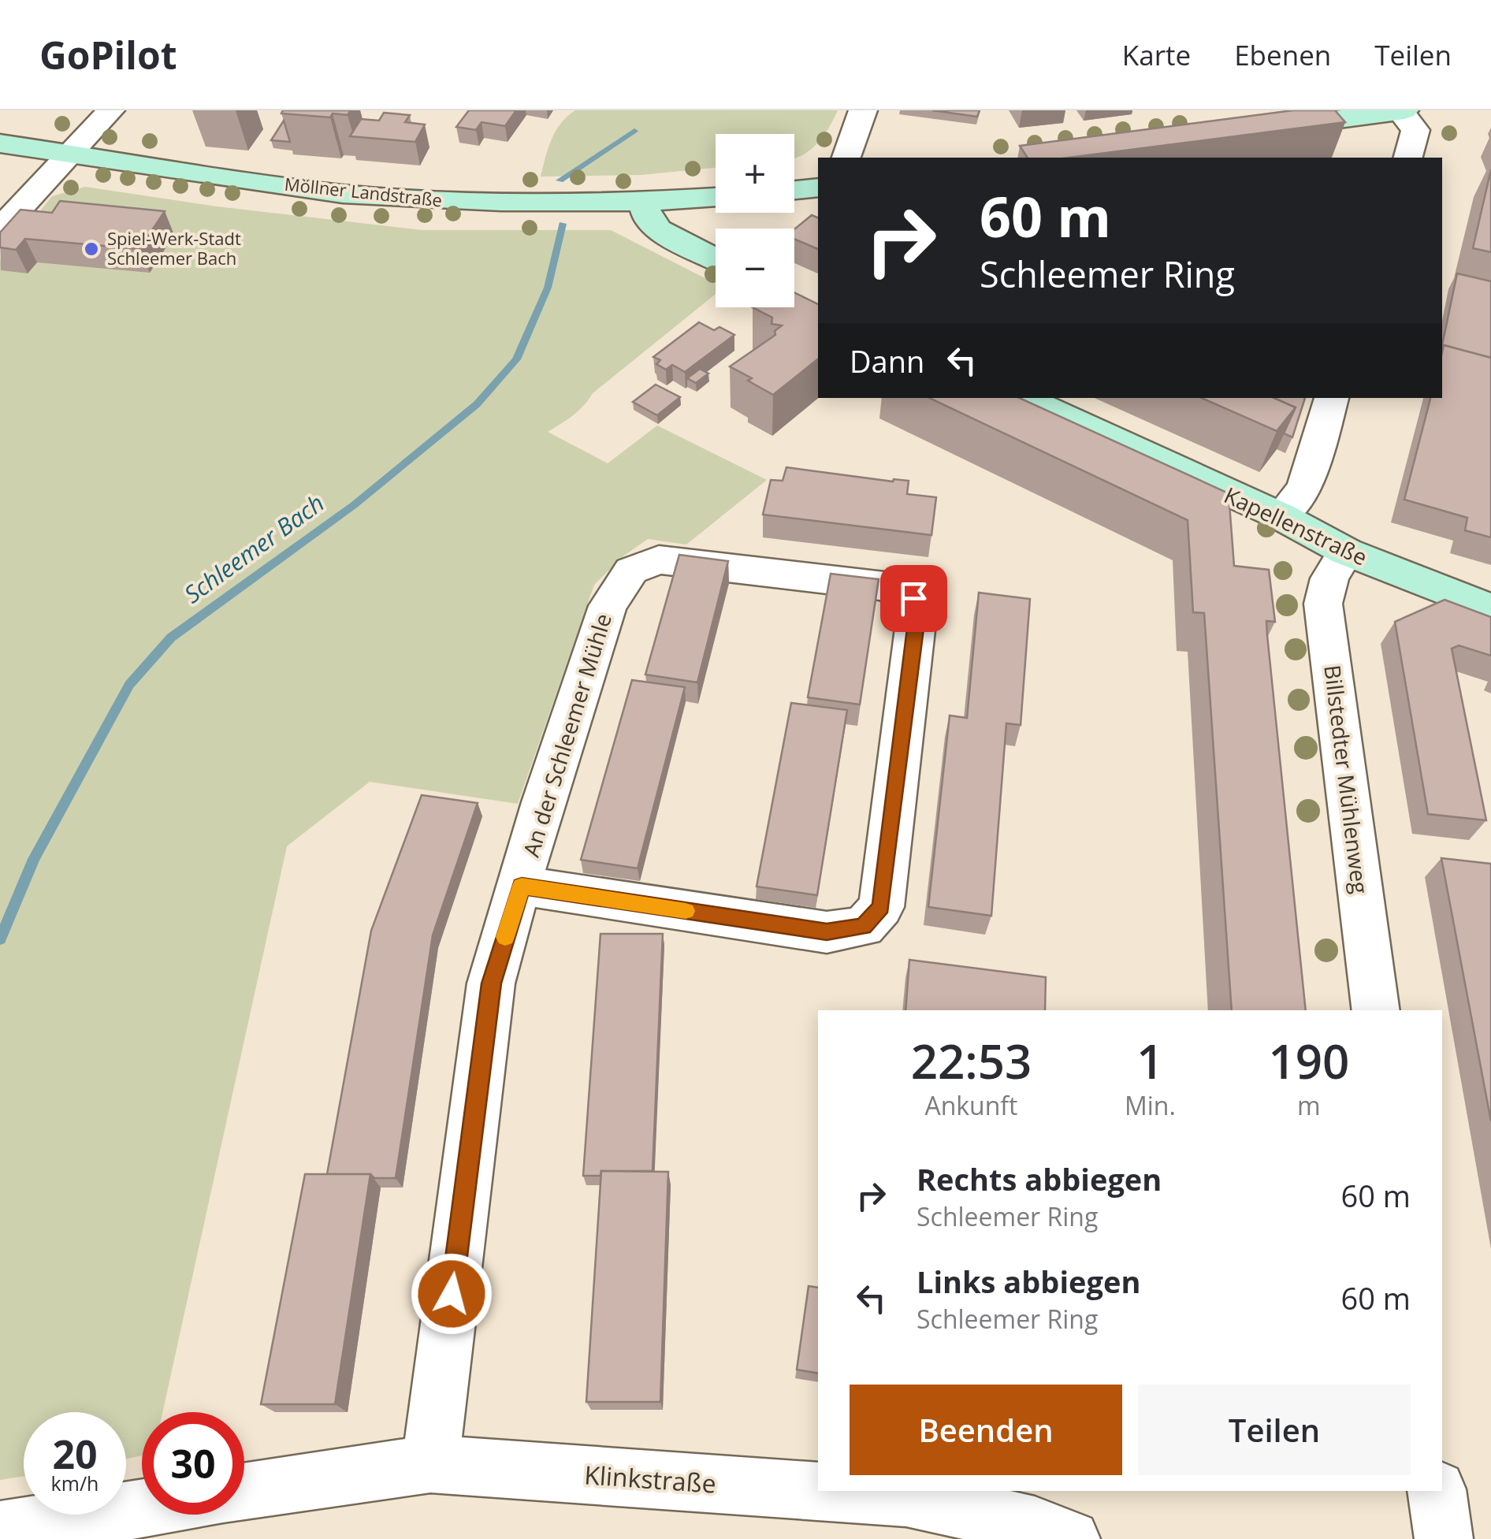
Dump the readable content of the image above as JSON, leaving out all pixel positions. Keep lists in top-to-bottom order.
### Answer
{
  "streets": {
    "street": [
      "Möllner Landstraße",
      "Kapellenstraße",
      "An der Schleemer Mühle",
      "Billstedter Mühlenweg",
      "Klinkstraße"
    ]
  },
  "crossings": [
    ["Kapellenstraße", "Billstedter Mühlenweg"],
    ["An der Schleemer Mühle", "Klinkstraße"]
  ],
  "water": ["Schleemer Bach"],
  "places": ["Spiel-Werk-Stadt Schleemer Bach"],
  "page": {
    "header": "GoPilot",
    "nav": ["Karte", "Ebenen", "Teilen"],
    "map_buttons": ["+", "−"],
    "turn": ["60 m", "Schleemer Ring"],
    "then": "Dann",
    "eta": [
      "22:53",
      "Ankunft",
      "1",
      "Min.",
      "190",
      "m"
    ],
    "list": [
      {
        "name": "Rechts abbiegen",
        "note": "Schleemer Ring",
        "value": "60 m"
      },
      {
        "name": "Links abbiegen",
        "note": "Schleemer Ring",
        "value": "60 m"
      }
    ],
    "buttons": ["Beenden", "Teilen"],
    "speed": "20 km/h",
    "limit": "30"
  }
}
